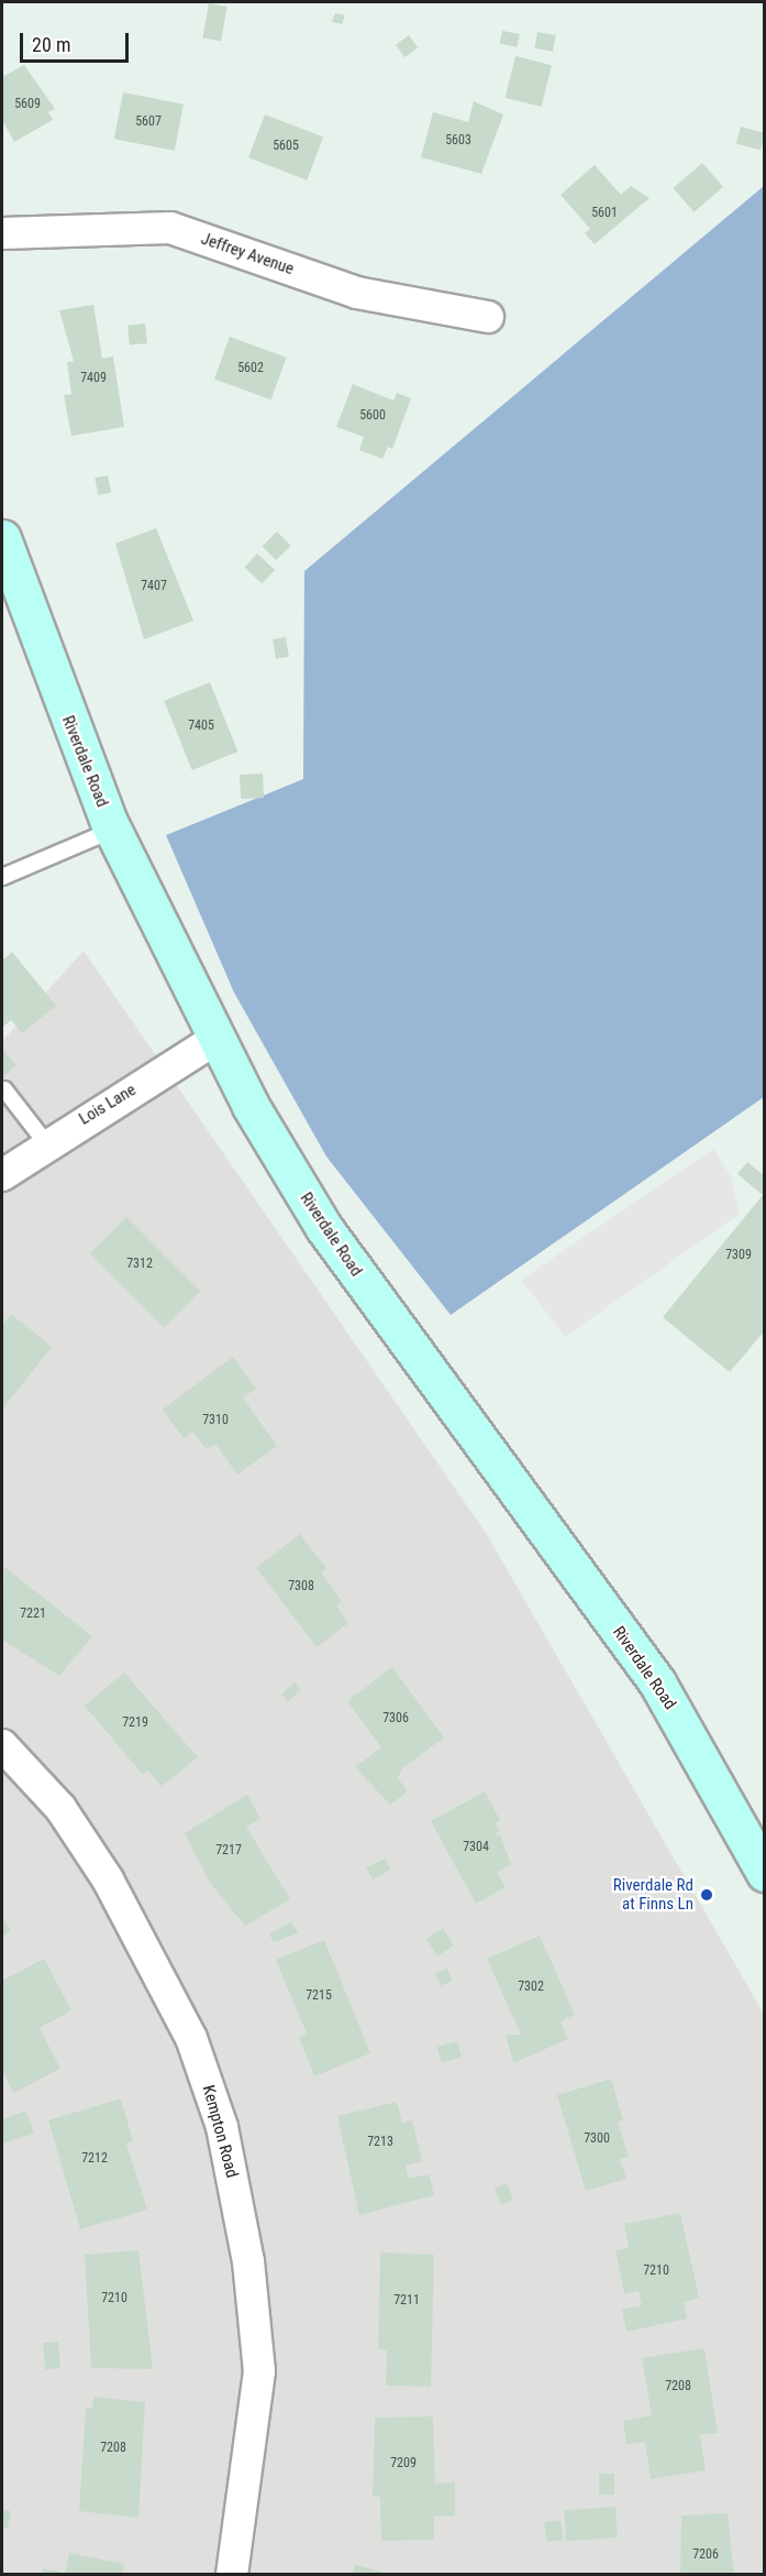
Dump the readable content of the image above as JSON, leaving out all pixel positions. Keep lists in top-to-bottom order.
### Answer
{
  "streets": {
    "main road": ["Riverdale Road"],
    "street": ["Jeffrey Avenue", "Lois Lane", "Kempton Road"]
  },
  "crossings": [
    ["Riverdale Road", "Lois Lane"]
  ],
  "places": ["Riverdale Rd at Finns Ln"],
  "house_numbers": [
    "5609",
    "5607",
    "5603",
    "5605",
    "5601",
    "5602",
    "7409",
    "5600",
    "7407",
    "7405",
    "7309",
    "7312",
    "7310",
    "7308",
    "7221",
    "7306",
    "7219",
    "7304",
    "7217",
    "7302",
    "7215",
    "7300",
    "7213",
    "7212",
    "7210",
    "7210",
    "7211",
    "7208",
    "7208",
    "7209",
    "7206"
  ],
  "scale_bar": "20 m"
}
